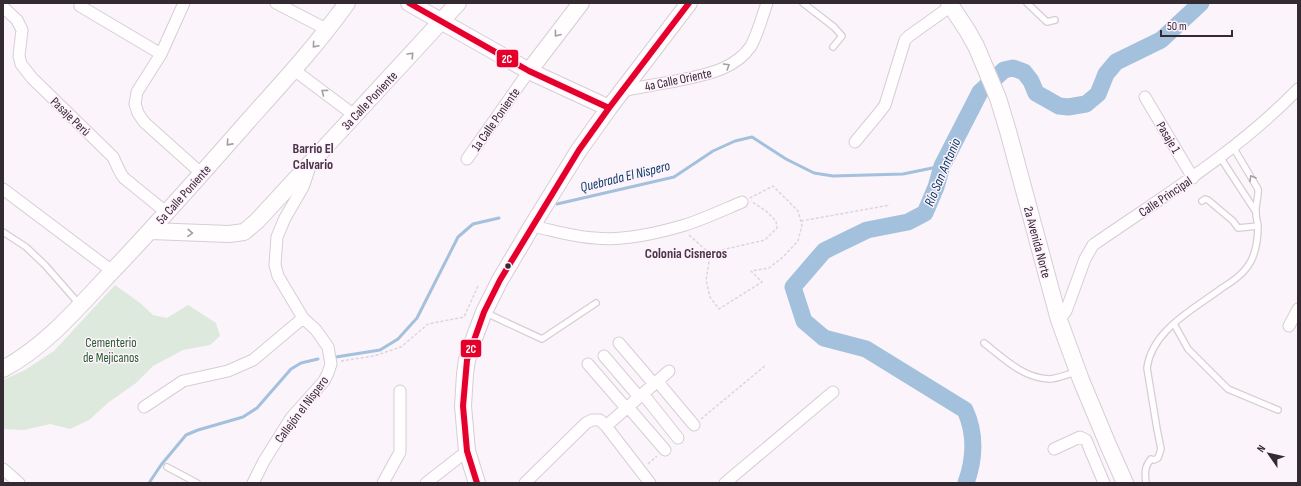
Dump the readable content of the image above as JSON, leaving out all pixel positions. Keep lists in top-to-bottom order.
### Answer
{
  "streets": {
    "main road": [
      "3a Calle Poniente",
      "1a Calle Poniente",
      "5a Calle Poniente",
      "2a Avenida Norte"
    ],
    "street": [
      "4a Calle Oriente",
      "Pasaje Perú",
      "Pasaje 1",
      "Calle Principal",
      "Callejón el Nispero"
    ]
  },
  "crossings": [
    ["3a Calle Poniente", "5a Calle Poniente"],
    ["3a Calle Poniente", "Callejón el Nispero"],
    ["Pasaje Perú", "5a Calle Poniente"],
    ["Pasaje 1", "Calle Principal"],
    ["Calle Principal", "2a Avenida Norte"]
  ],
  "one_way": ["4a Calle Oriente", "3a Calle Poniente", "5a Calle Poniente"],
  "districts": ["Barrio El Calvario", "Colonia Cisneros"],
  "water": ["Río San Antonio", "Quebrada El Nispero"],
  "parks": ["Cementerio de Mejicanos"],
  "lines": ["transit line 2C"],
  "scale_bar": "50 m",
  "north": "top left"
}
